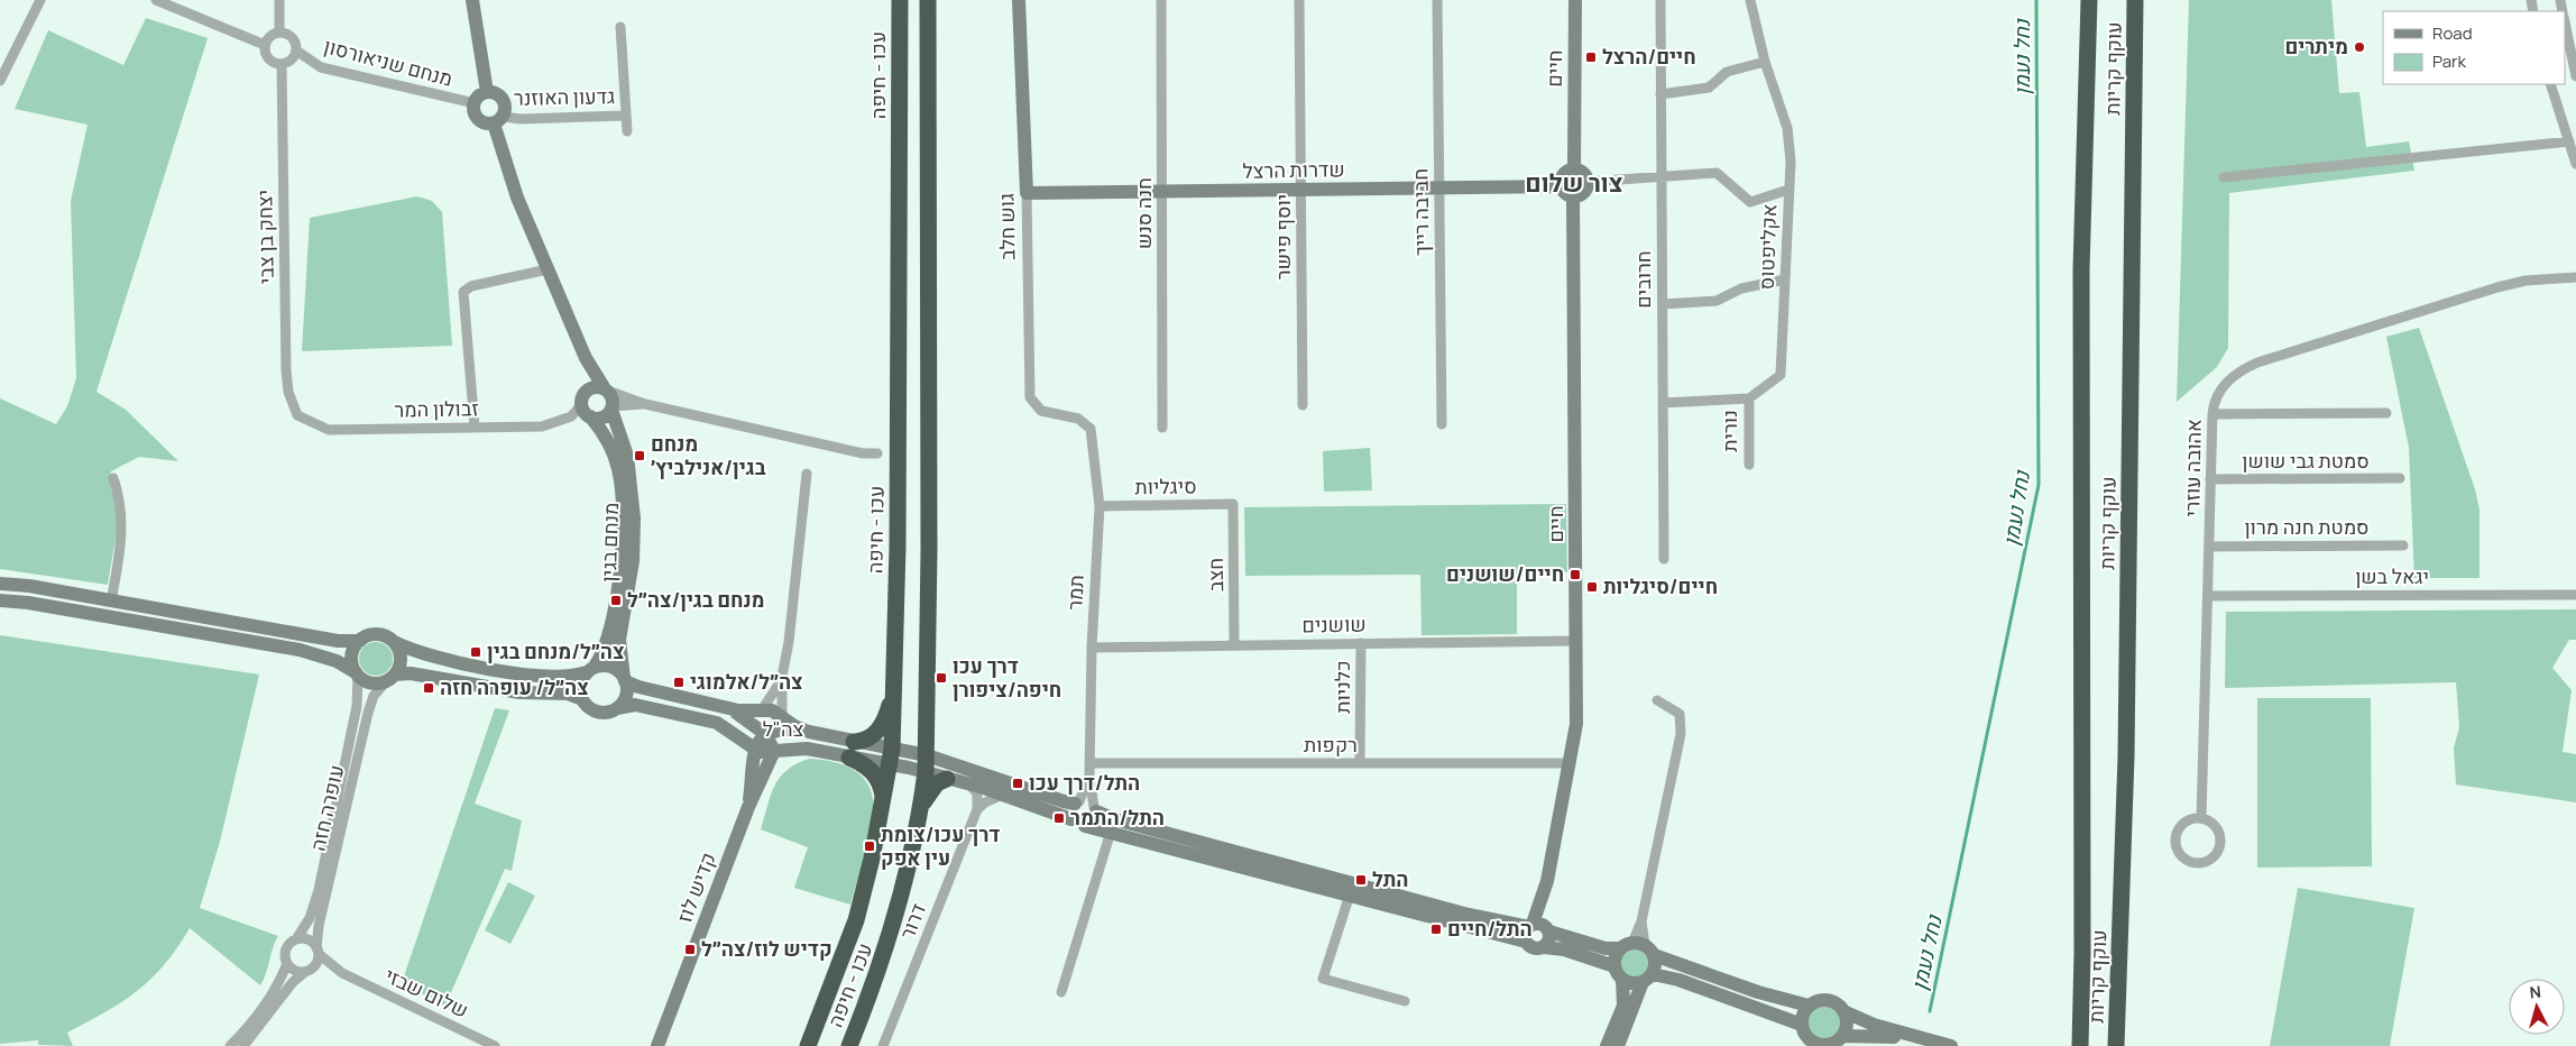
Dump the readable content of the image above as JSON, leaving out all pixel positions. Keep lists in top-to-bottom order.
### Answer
{
  "streets": {
    "highway": ["עוקף קריות", "עכו - חיפה"],
    "street": [
      "מנחם שניאורסון",
      "חיים",
      "גדעון האוזנר",
      "שדרות הרצל",
      "חביבה רייך",
      "חנה סנש",
      "גוש חלב",
      "יצחק בן צבי",
      "יוסף פישר",
      "אקליפטוס",
      "חרובים",
      "זבולון המר",
      "נורית",
      "סמטת גבי שושן",
      "אהובה עוזרי",
      "סיגליות",
      "סמטת חנה מרון",
      "מנחם בגין",
      "חצב",
      "יגאל בשן",
      "תמר",
      "שושנים",
      "כלניות",
      "צה\"ל",
      "רקפות",
      "עופרה חזה",
      "קדיש לוז",
      "דרור",
      "שלום שבזי"
    ]
  },
  "crossings": [
    ["מנחם שניאורסון", "גדעון האוזנר"],
    ["מנחם שניאורסון", "יצחק בן צבי"],
    ["חיים", "שדרות הרצל"],
    ["חיים", "שושנים"],
    ["חיים", "רקפות"],
    ["עכו - חיפה", "צה\"ל"],
    ["שדרות הרצל", "חביבה רייך"],
    ["שדרות הרצל", "חנה סנש"],
    ["שדרות הרצל", "גוש חלב"],
    ["שדרות הרצל", "יוסף פישר"],
    ["גוש חלב", "תמר"],
    ["יצחק בן צבי", "זבולון המר"],
    ["אקליפטוס", "נורית"],
    ["זבולון המר", "מנחם בגין"],
    ["סמטת גבי שושן", "אהובה עוזרי"],
    ["אהובה עוזרי", "סמטת חנה מרון"],
    ["אהובה עוזרי", "יגאל בשן"],
    ["סיגליות", "חצב"],
    ["סיגליות", "תמר"],
    ["מנחם בגין", "צה\"ל"],
    ["חצב", "שושנים"],
    ["תמר", "שושנים"],
    ["תמר", "רקפות"],
    ["שושנים", "כלניות"],
    ["כלניות", "רקפות"],
    ["צה\"ל", "קדיש לוז"],
    ["עופרה חזה", "שלום שבזי"]
  ],
  "districts": ["צור שלום"],
  "water": ["נחל נעמן"],
  "places": {
    "other": ["מיתרים"],
    "transit": [
      "חיים/הרצל",
      "מנחם בגין/אנילביץ׳",
      "חיים/שושנים",
      "חיים/סיגליות",
      "מנחם בגין/צה״ל",
      "צה״ל/מנחם בגין",
      "דרך עכו חיפה/ציפורן",
      "צה״ל/אלמוגי",
      "צה״ל/ עופרה חזה",
      "התל/דרך עכו",
      "התל/התמר",
      "דרך עכו/צומת עין אפק",
      "התל",
      "התל/חיים",
      "קדיש לוז/צה״ל"
    ]
  },
  "legend": ["Road", "Park"],
  "north": "top"
}
